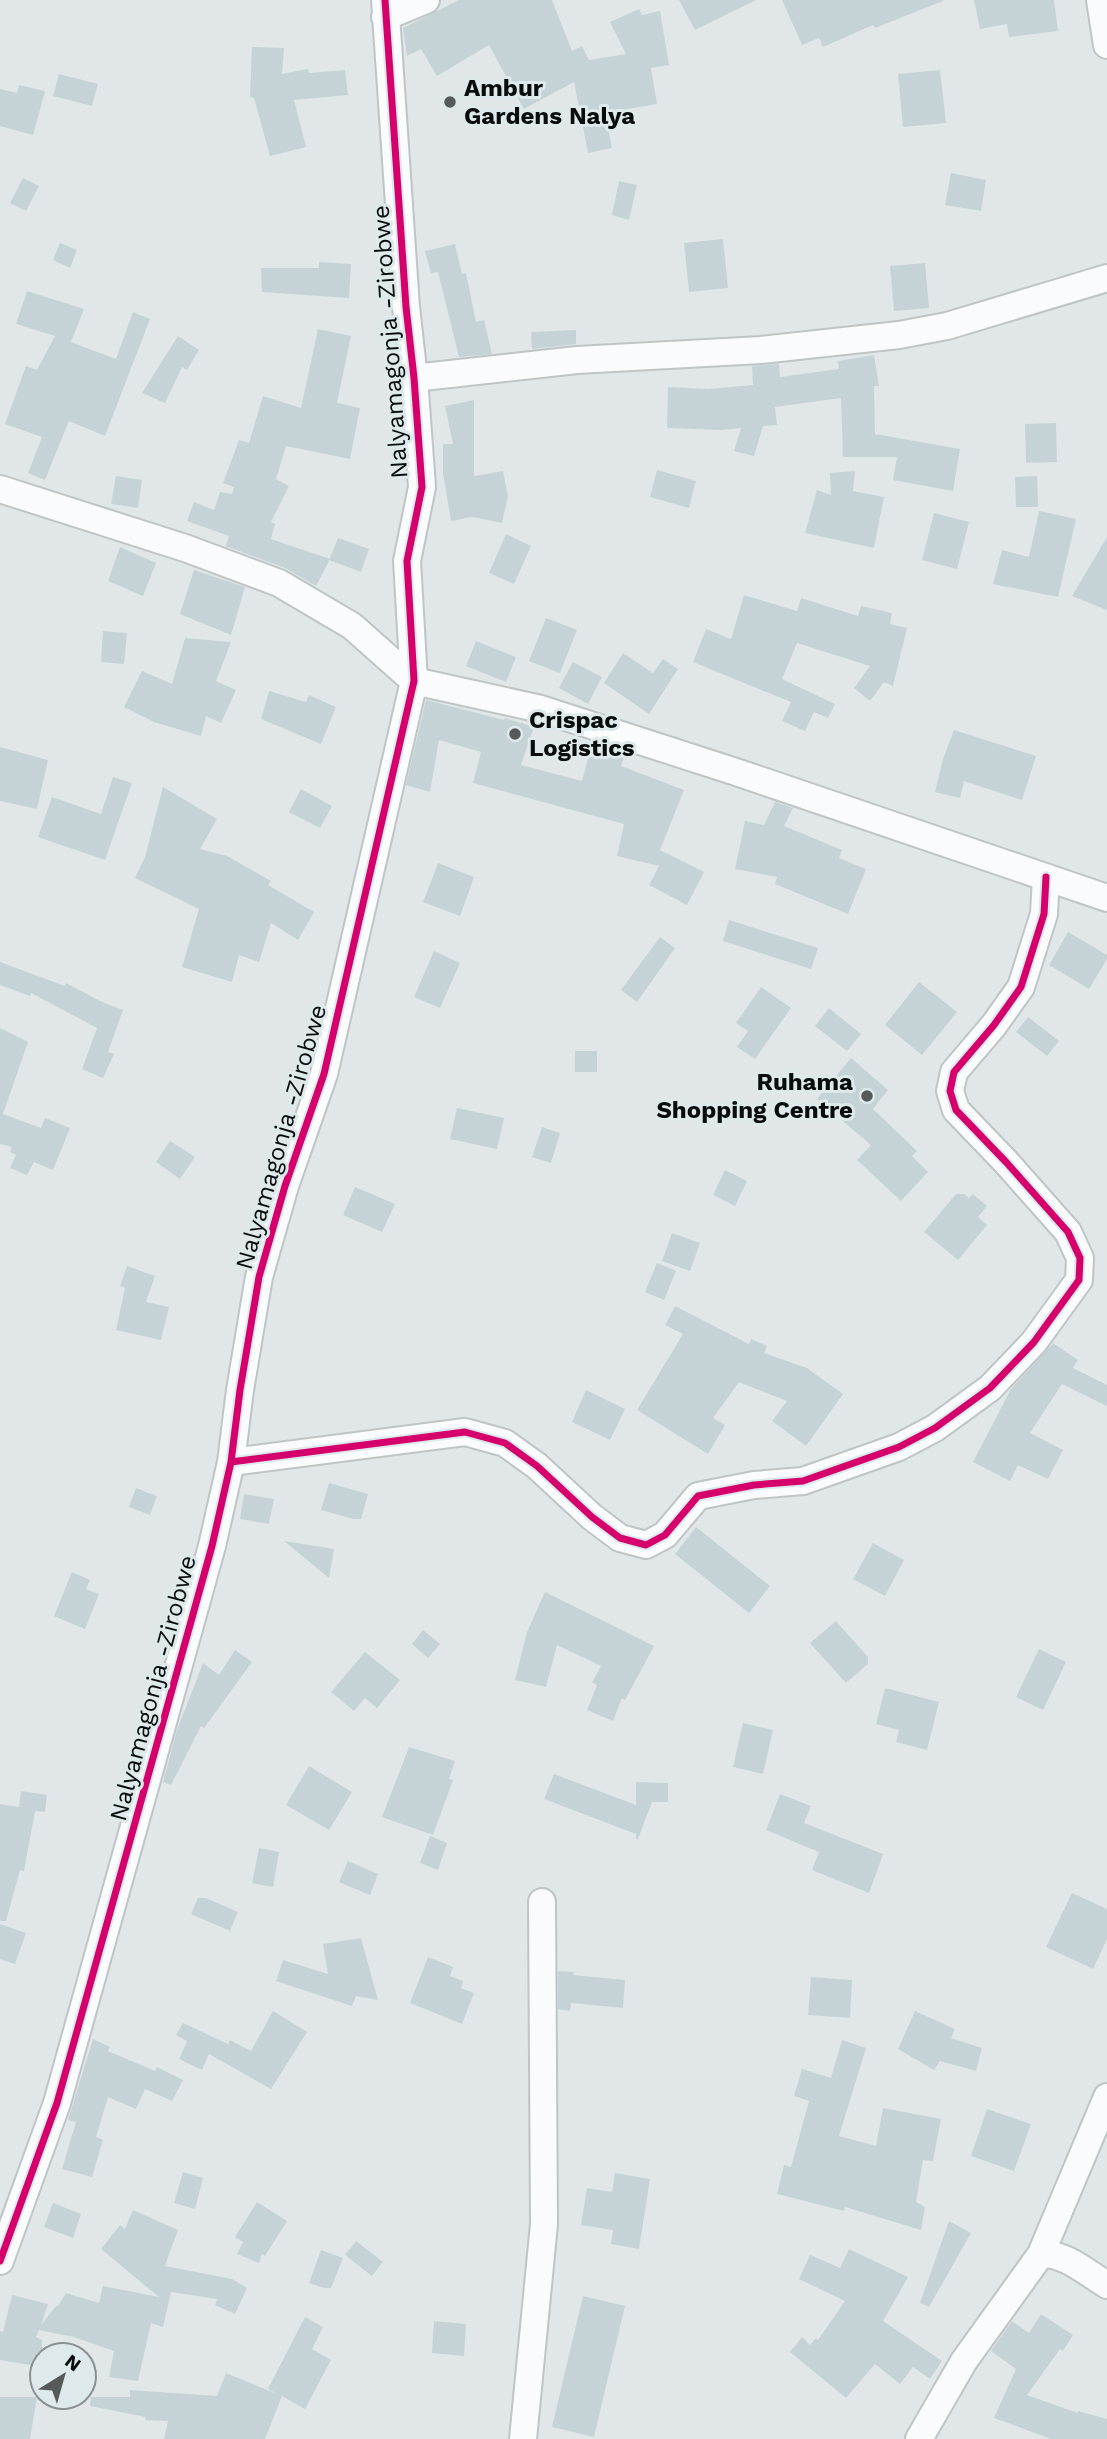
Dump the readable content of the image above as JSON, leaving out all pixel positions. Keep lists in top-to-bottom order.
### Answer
{
  "streets": {
    "street": ["Nalyamagonja -Zirobwe"]
  },
  "places": ["Ambur Gardens Nalya", "Crispac Logistics", "Ruhama Shopping Centre"],
  "north": "top right"
}
